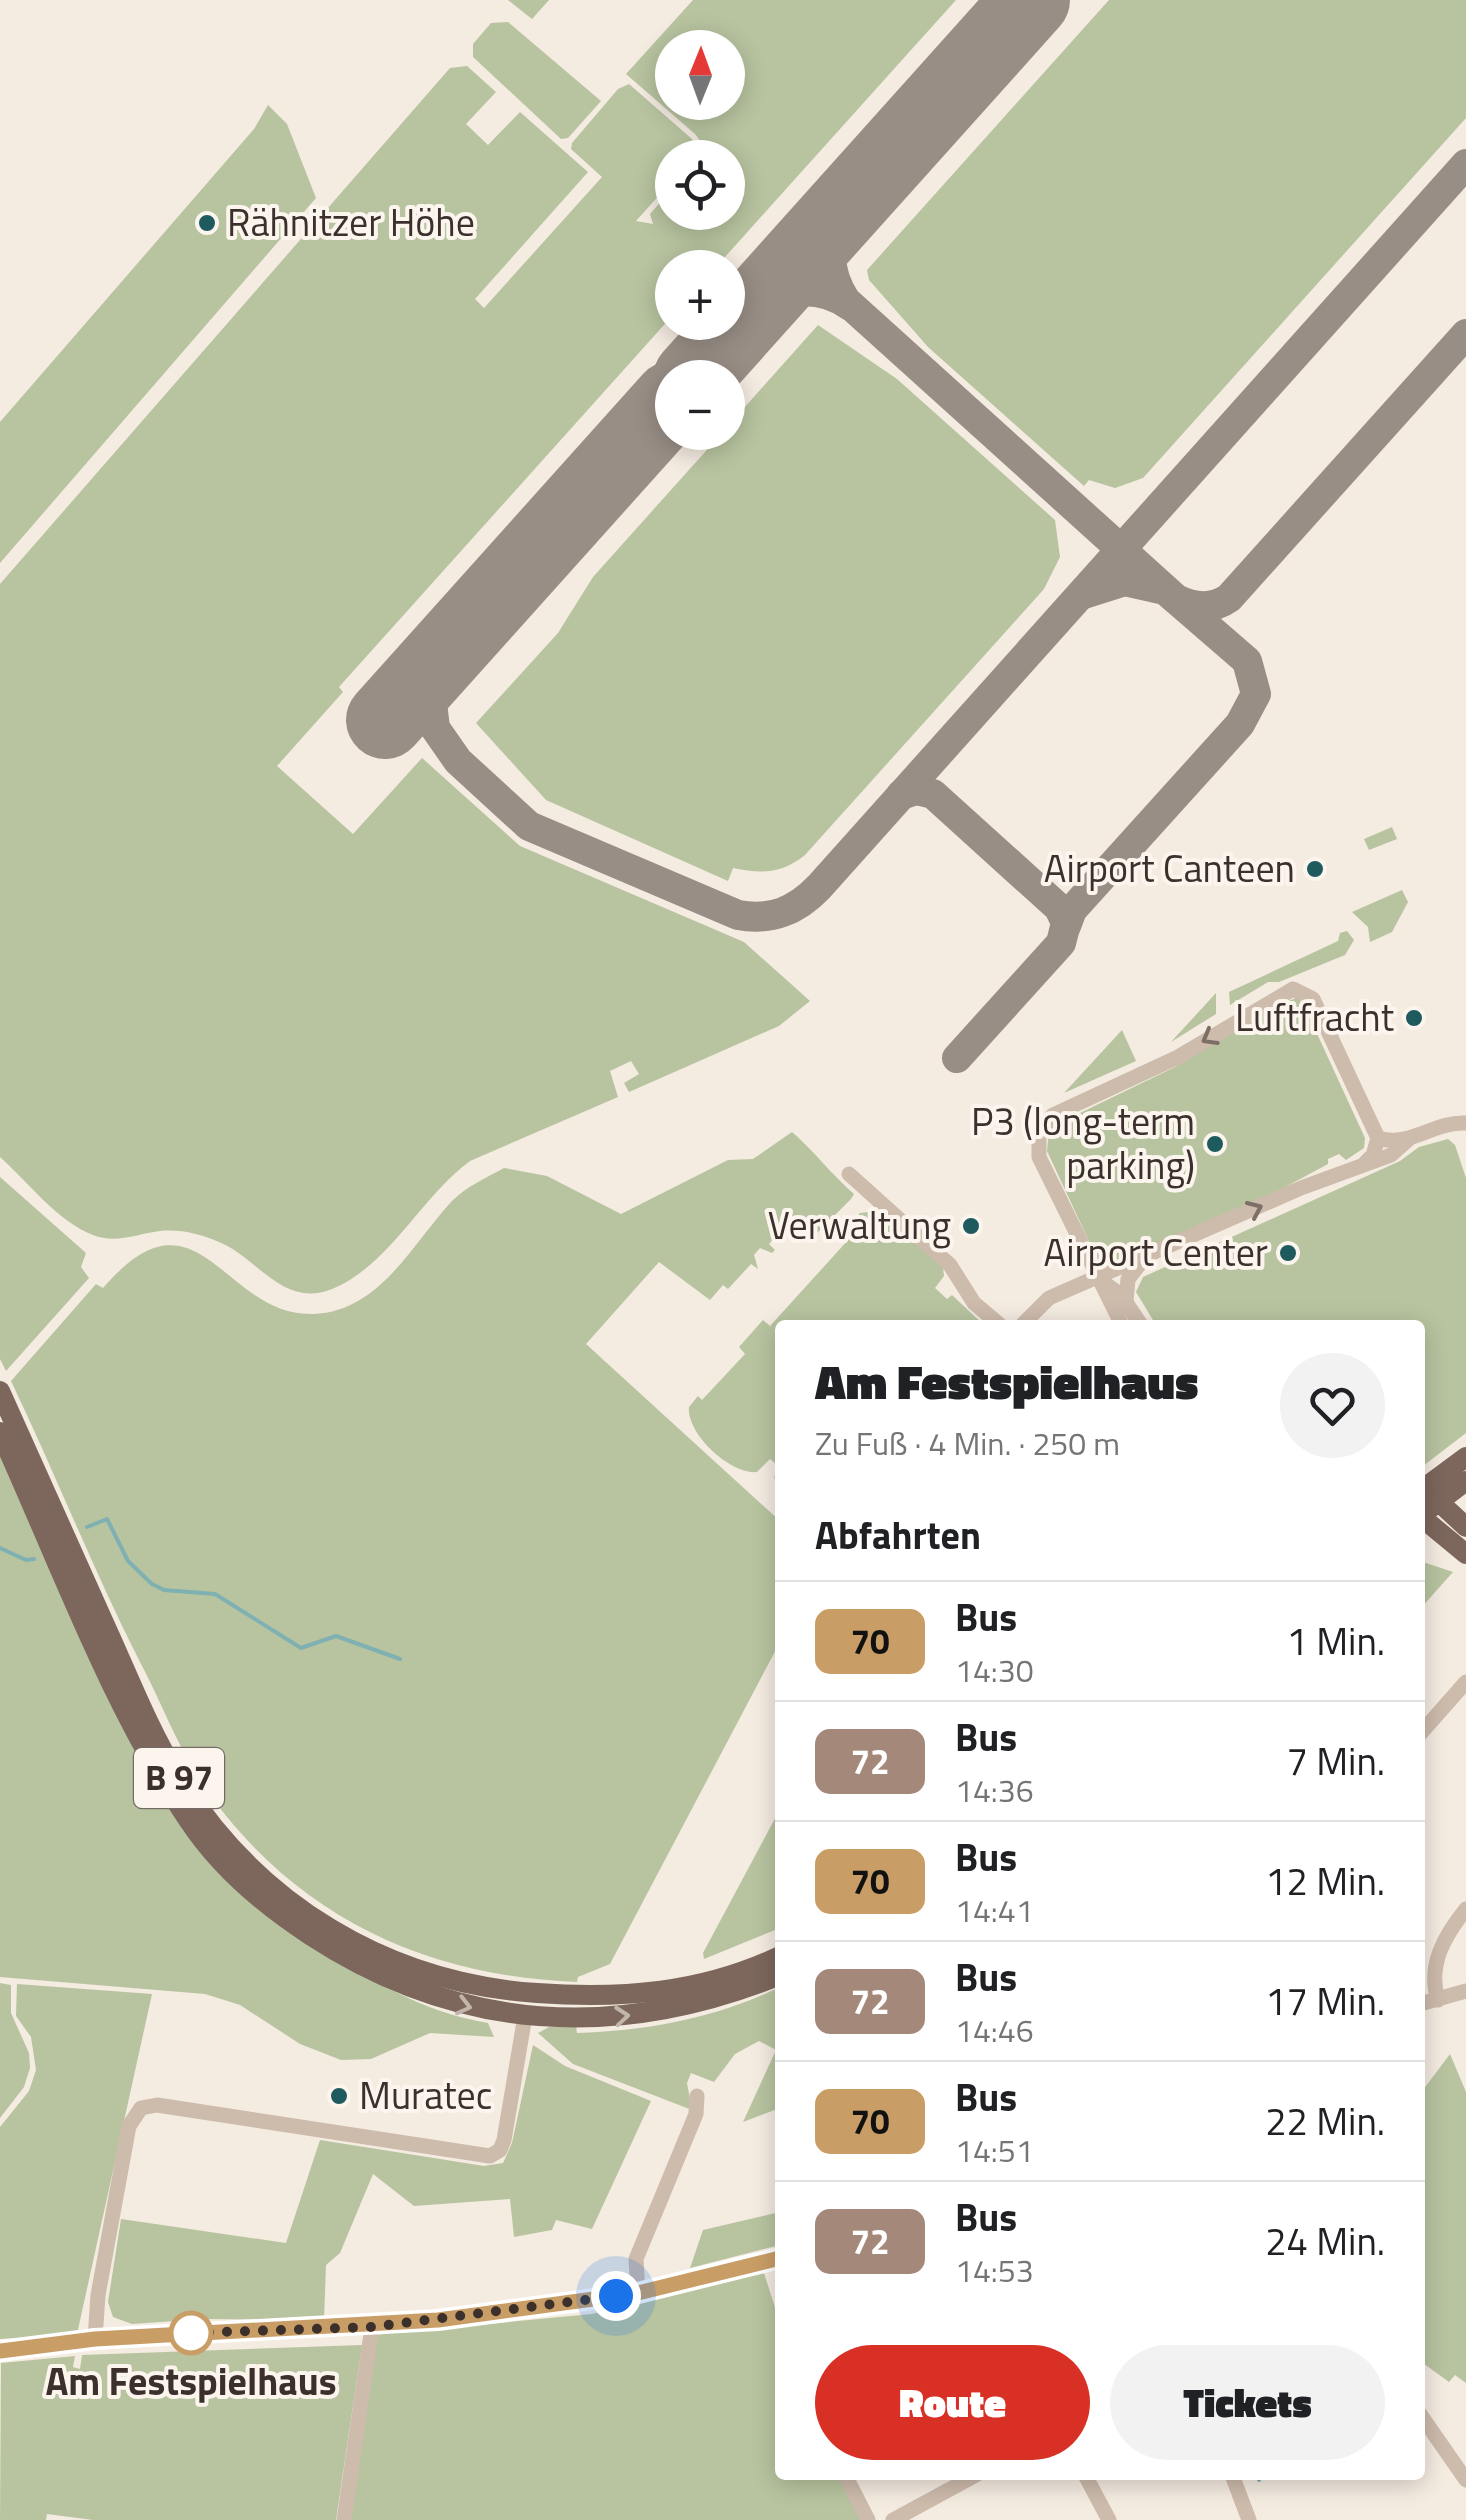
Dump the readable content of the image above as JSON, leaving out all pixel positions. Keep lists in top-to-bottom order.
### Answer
{
  "streets": {
    "main road": ["B 97"]
  },
  "places": [
    "Rähnitzer Höhe",
    "Airport Canteen",
    "Luftfracht",
    "P3 (long-term parking)",
    "Verwaltung",
    "Airport Center",
    "Muratec",
    "Am Festspielhaus"
  ],
  "lines": ["bus line 70"],
  "north": "top",
  "page": {
    "map_buttons": ["+", "−"],
    "heading": [
      ["Am Festspielhaus", "Zu Fuß · 4 Min. · 250 m"],
      "Abfahrten"
    ],
    "list": [
      {
        "mark": "70",
        "name": "Bus",
        "note": "14:30",
        "value": "1 Min."
      },
      {
        "mark": "72",
        "name": "Bus",
        "note": "14:36",
        "value": "7 Min."
      },
      {
        "mark": "70",
        "name": "Bus",
        "note": "14:41",
        "value": "12 Min."
      },
      {
        "mark": "72",
        "name": "Bus",
        "note": "14:46",
        "value": "17 Min."
      },
      {
        "mark": "70",
        "name": "Bus",
        "note": "14:51",
        "value": "22 Min."
      },
      {
        "mark": "72",
        "name": "Bus",
        "note": "14:53",
        "value": "24 Min."
      }
    ],
    "buttons": ["Route", "Tickets"]
  }
}
